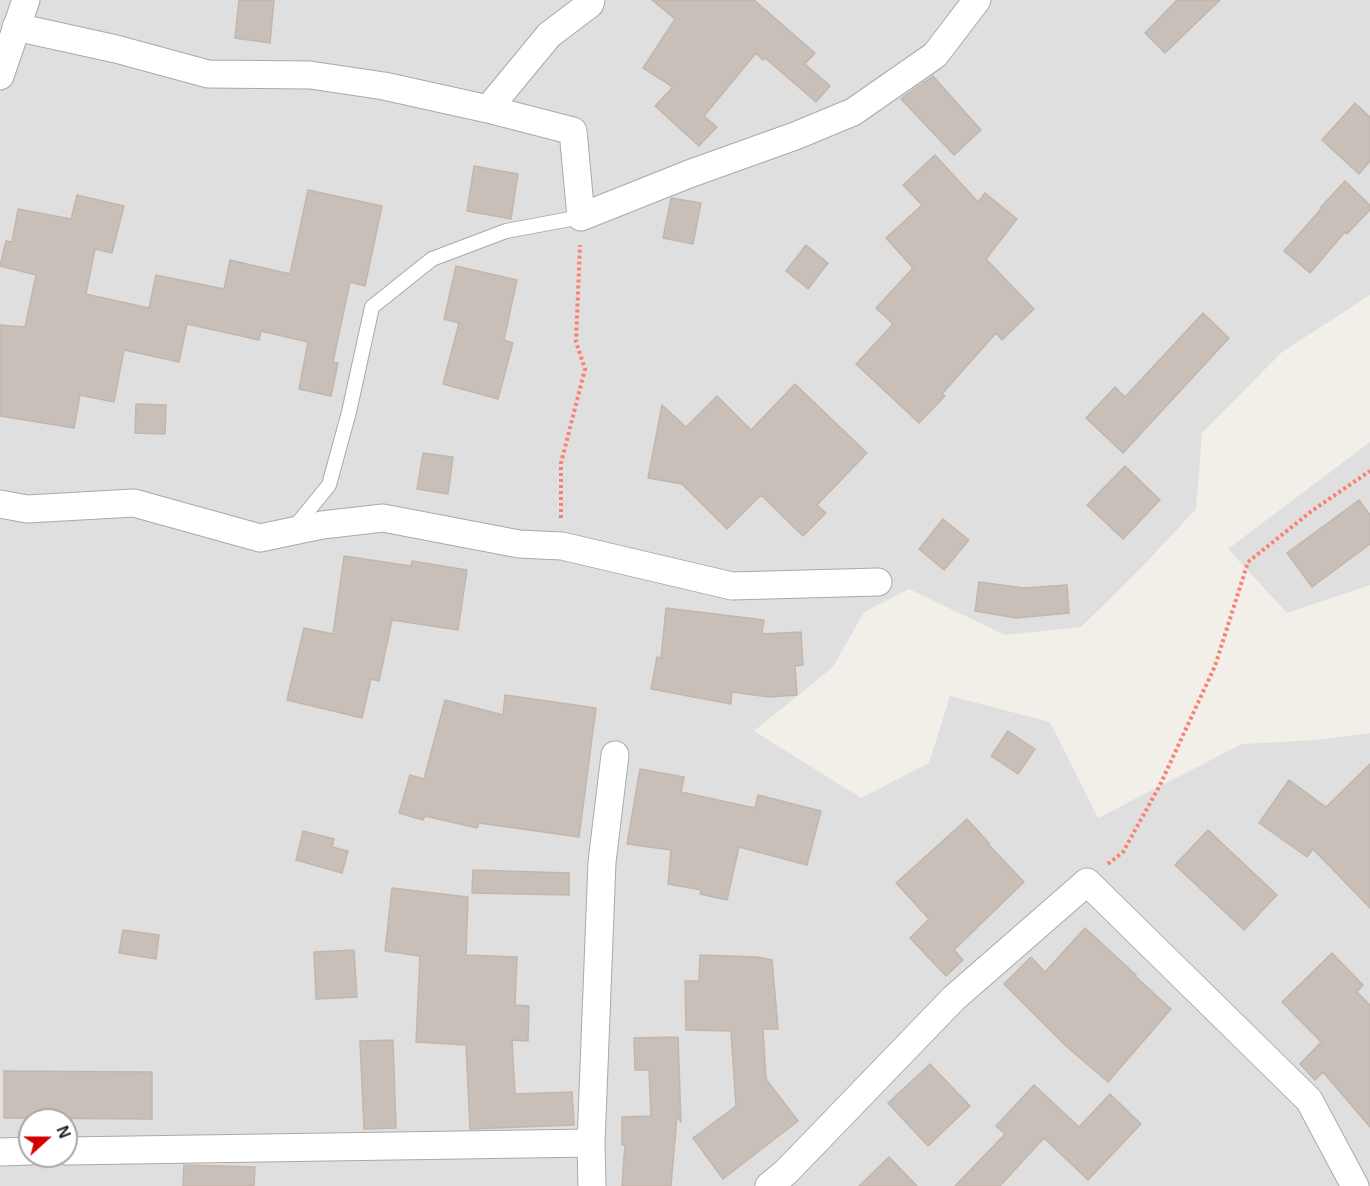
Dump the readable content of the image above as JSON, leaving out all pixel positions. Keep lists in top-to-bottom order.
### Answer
{
  "north": "right"
}
